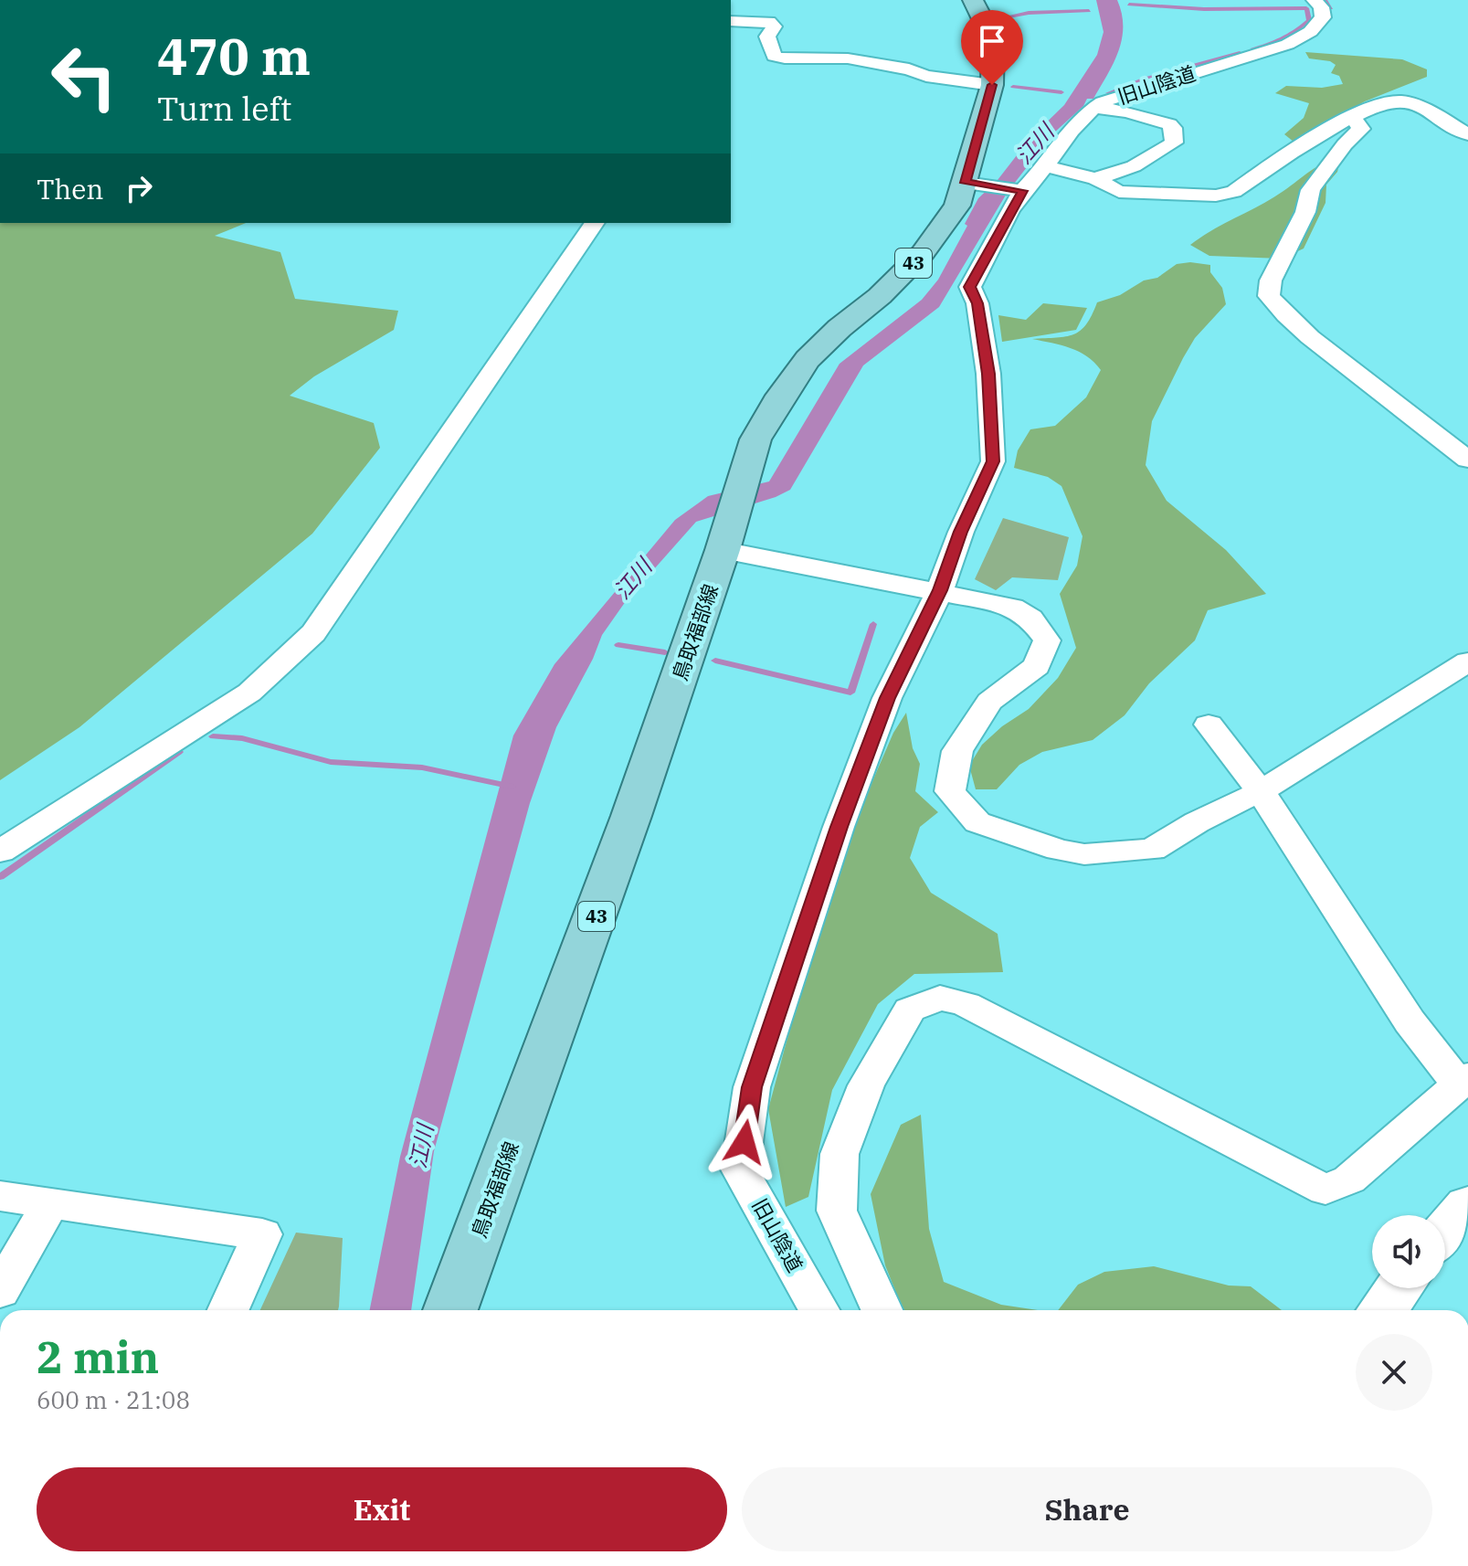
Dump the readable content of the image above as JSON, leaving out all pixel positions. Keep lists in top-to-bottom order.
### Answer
{
  "streets": {
    "main road": ["43", "鳥取福部線"],
    "street": ["旧山陰道"]
  },
  "water": ["江川"],
  "page": {
    "turn": ["470 m", "Turn left"],
    "then": "Then",
    "heading": ["2 min", "600 m · 21:08"],
    "buttons": ["Exit", "Share"]
  }
}
